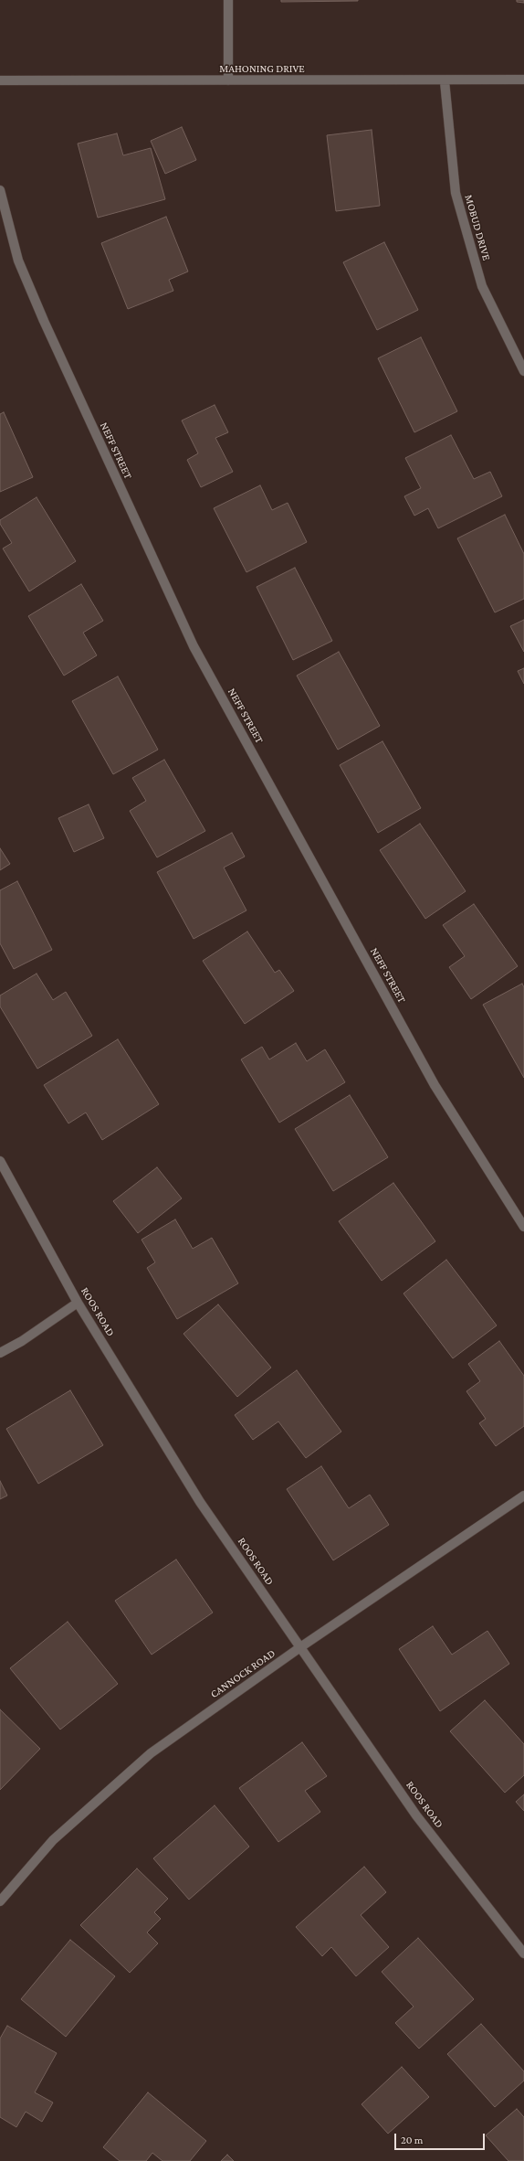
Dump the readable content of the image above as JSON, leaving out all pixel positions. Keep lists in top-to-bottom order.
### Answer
{
  "streets": {
    "street": [
      "MAHONING DRIVE",
      "MOBUD DRIVE",
      "NEFF STREET",
      "ROOS ROAD",
      "CANNOCK ROAD"
    ]
  },
  "crossings": [
    ["MAHONING DRIVE", "MOBUD DRIVE"],
    ["ROOS ROAD", "CANNOCK ROAD"]
  ],
  "scale_bar": "20 m"
}
